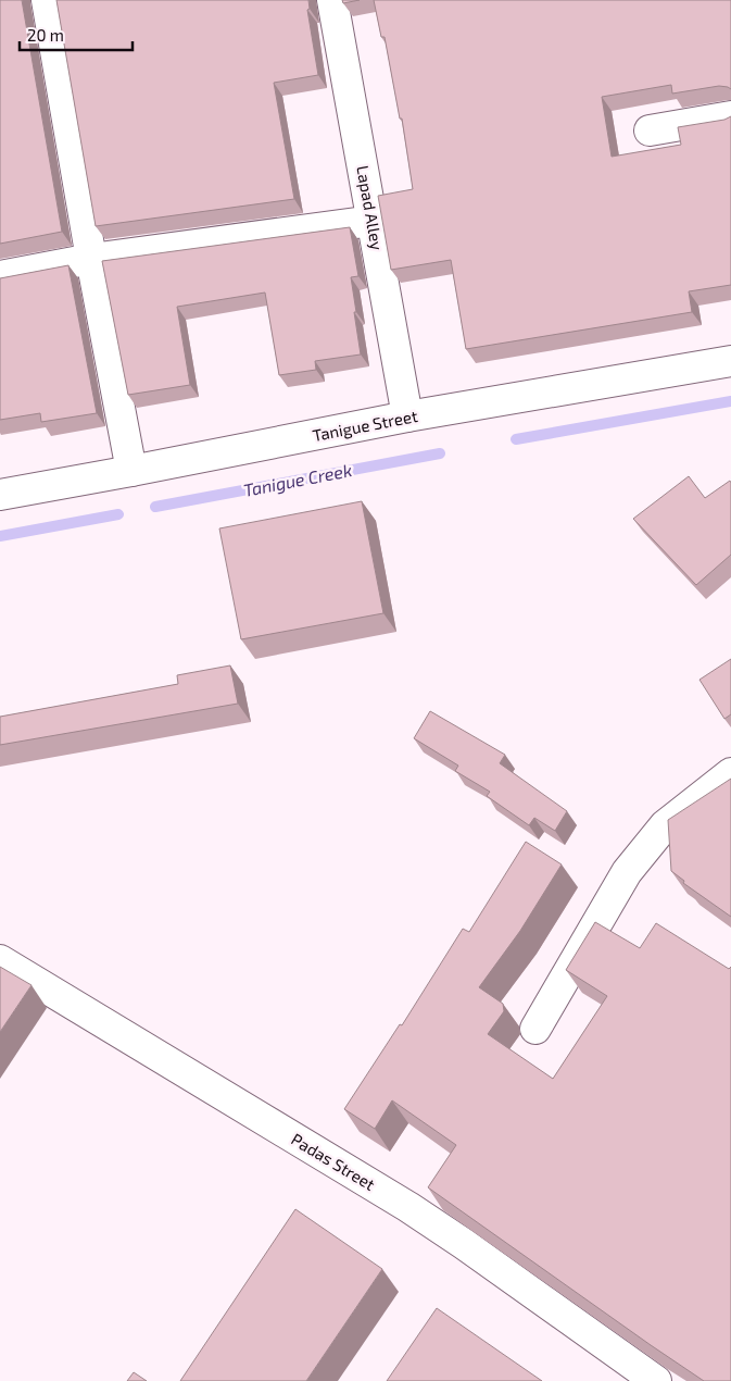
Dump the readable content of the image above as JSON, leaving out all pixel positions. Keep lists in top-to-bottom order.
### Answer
{
  "streets": {
    "street": ["Lapad Alley", "Tanigue Street", "Padas Street"]
  },
  "crossings": [
    ["Lapad Alley", "Tanigue Street"]
  ],
  "water": ["Tanigue Creek"],
  "scale_bar": "20 m"
}
